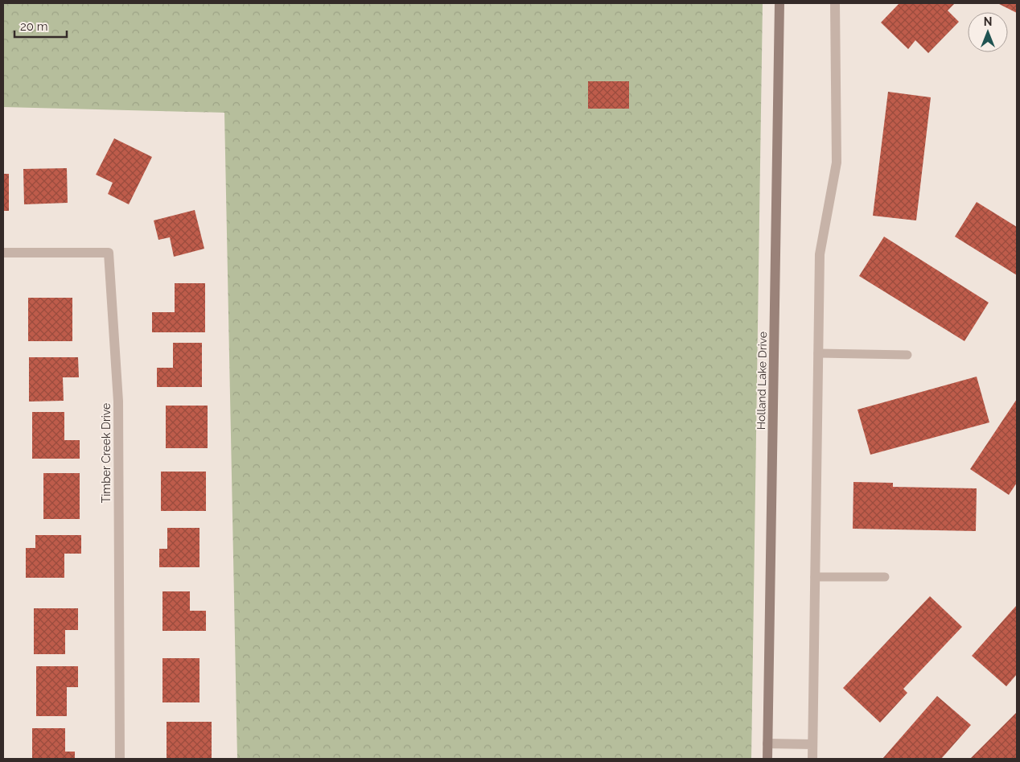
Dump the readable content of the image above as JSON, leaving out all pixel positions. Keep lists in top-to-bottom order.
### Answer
{
  "streets": {
    "street": ["Holland Lake Drive", "Timber Creek Drive"]
  },
  "scale_bar": "20 m",
  "north": "top"
}
